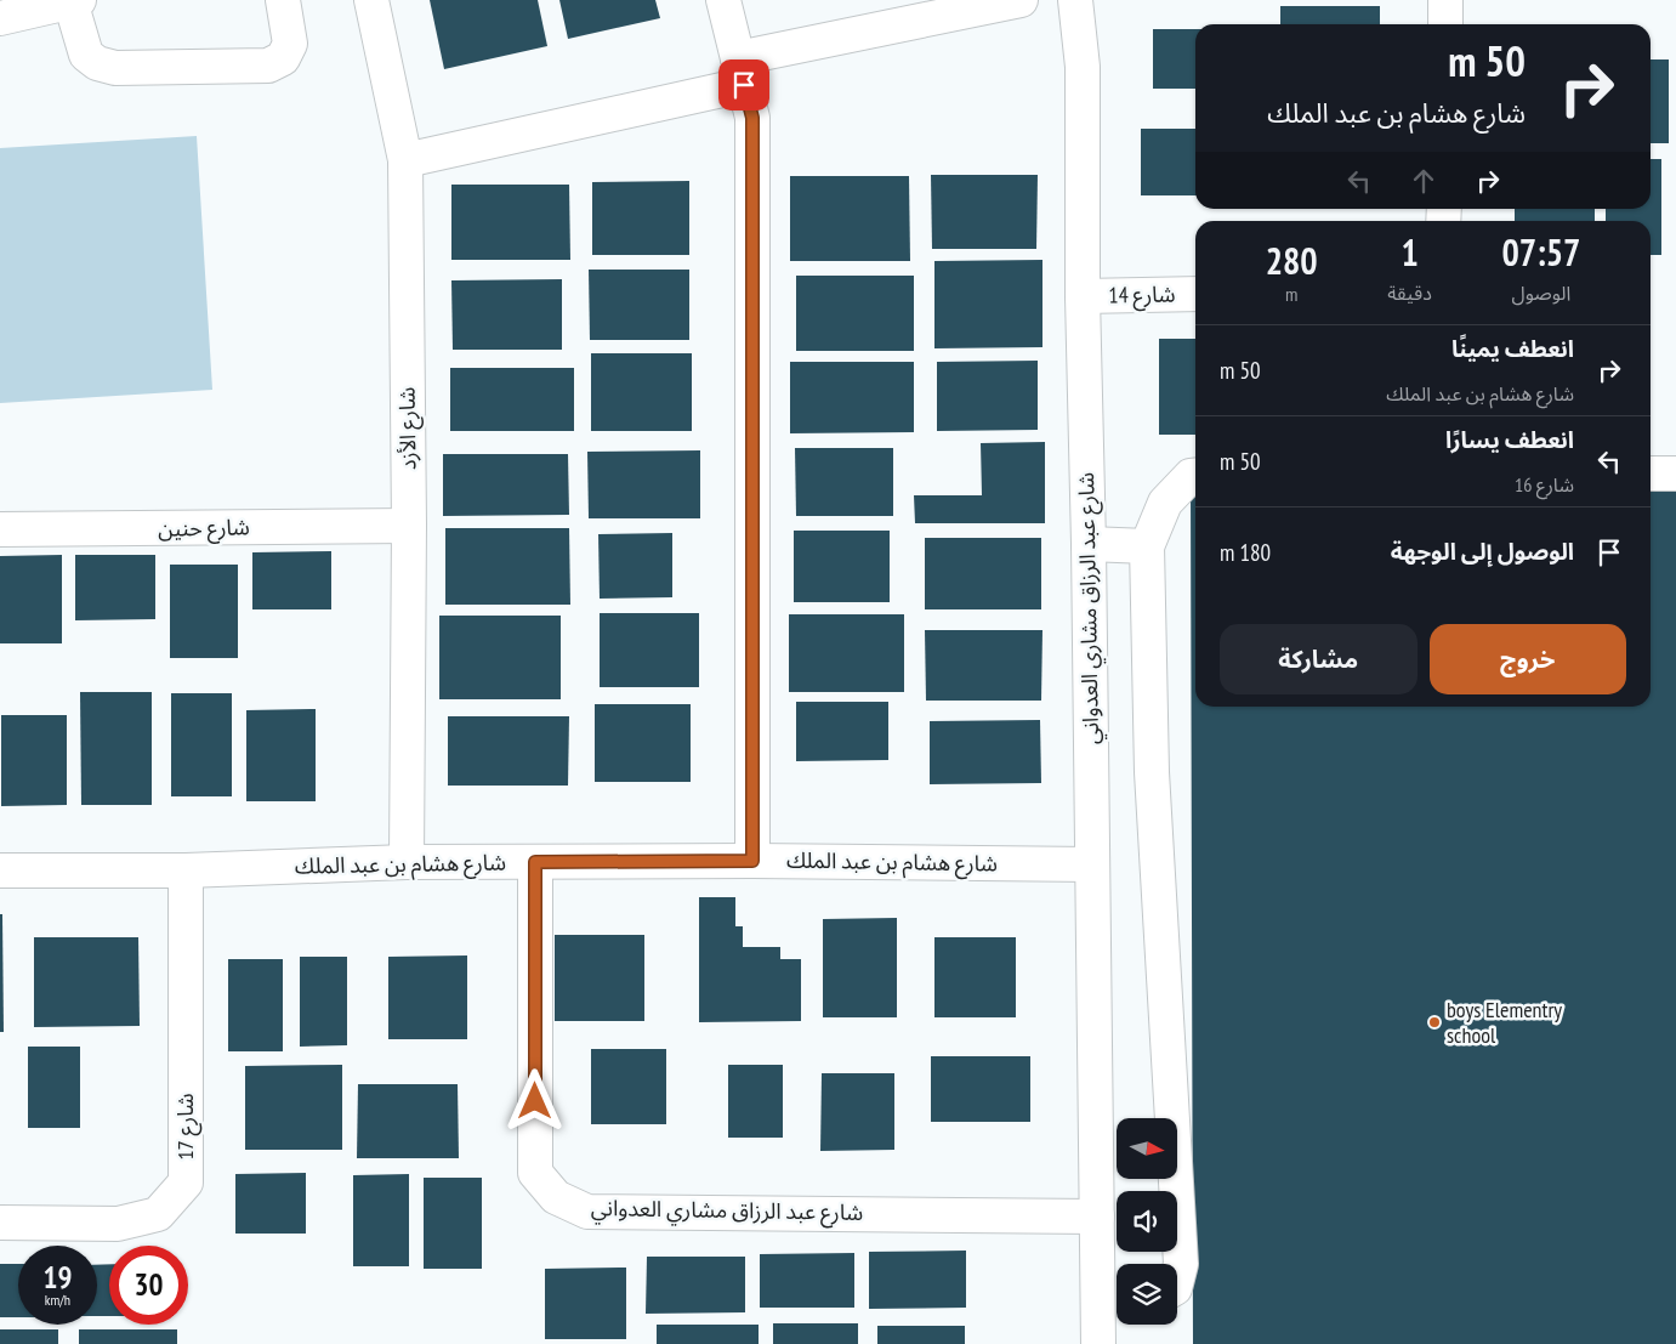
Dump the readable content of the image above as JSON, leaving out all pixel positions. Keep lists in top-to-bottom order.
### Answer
{
  "streets": {
    "street": [
      "شارع 14",
      "شارع الأزد",
      "شارع حنين",
      "شارع عبد الرزاق مشاري العدواني",
      "شارع هشام بن عبد الملك",
      "شارع 17"
    ]
  },
  "crossings": [
    ["شارع 14", "شارع عبد الرزاق مشاري العدواني"],
    ["شارع الأزد", "شارع حنين"],
    ["شارع الأزد", "شارع هشام بن عبد الملك"],
    ["شارع عبد الرزاق مشاري العدواني", "شارع هشام بن عبد الملك"],
    ["شارع هشام بن عبد الملك", "شارع 17"]
  ],
  "places": ["boys Elementry school"],
  "north": "right",
  "page": {
    "turn": ["50 m", "شارع هشام بن عبد الملك"],
    "eta": [
      "07:57",
      "الوصول",
      "1",
      "دقيقة",
      "280",
      "m"
    ],
    "list": [
      {
        "name": "انعطف يمينًا",
        "note": "شارع هشام بن عبد الملك",
        "value": "50 m"
      },
      {
        "name": "انعطف يسارًا",
        "note": "شارع 16",
        "value": "50 m"
      },
      {
        "name": "الوصول إلى الوجهة",
        "value": "180 m"
      }
    ],
    "buttons": ["خروج", "مشاركة"],
    "speed": "19 km/h",
    "limit": "30"
  }
}
